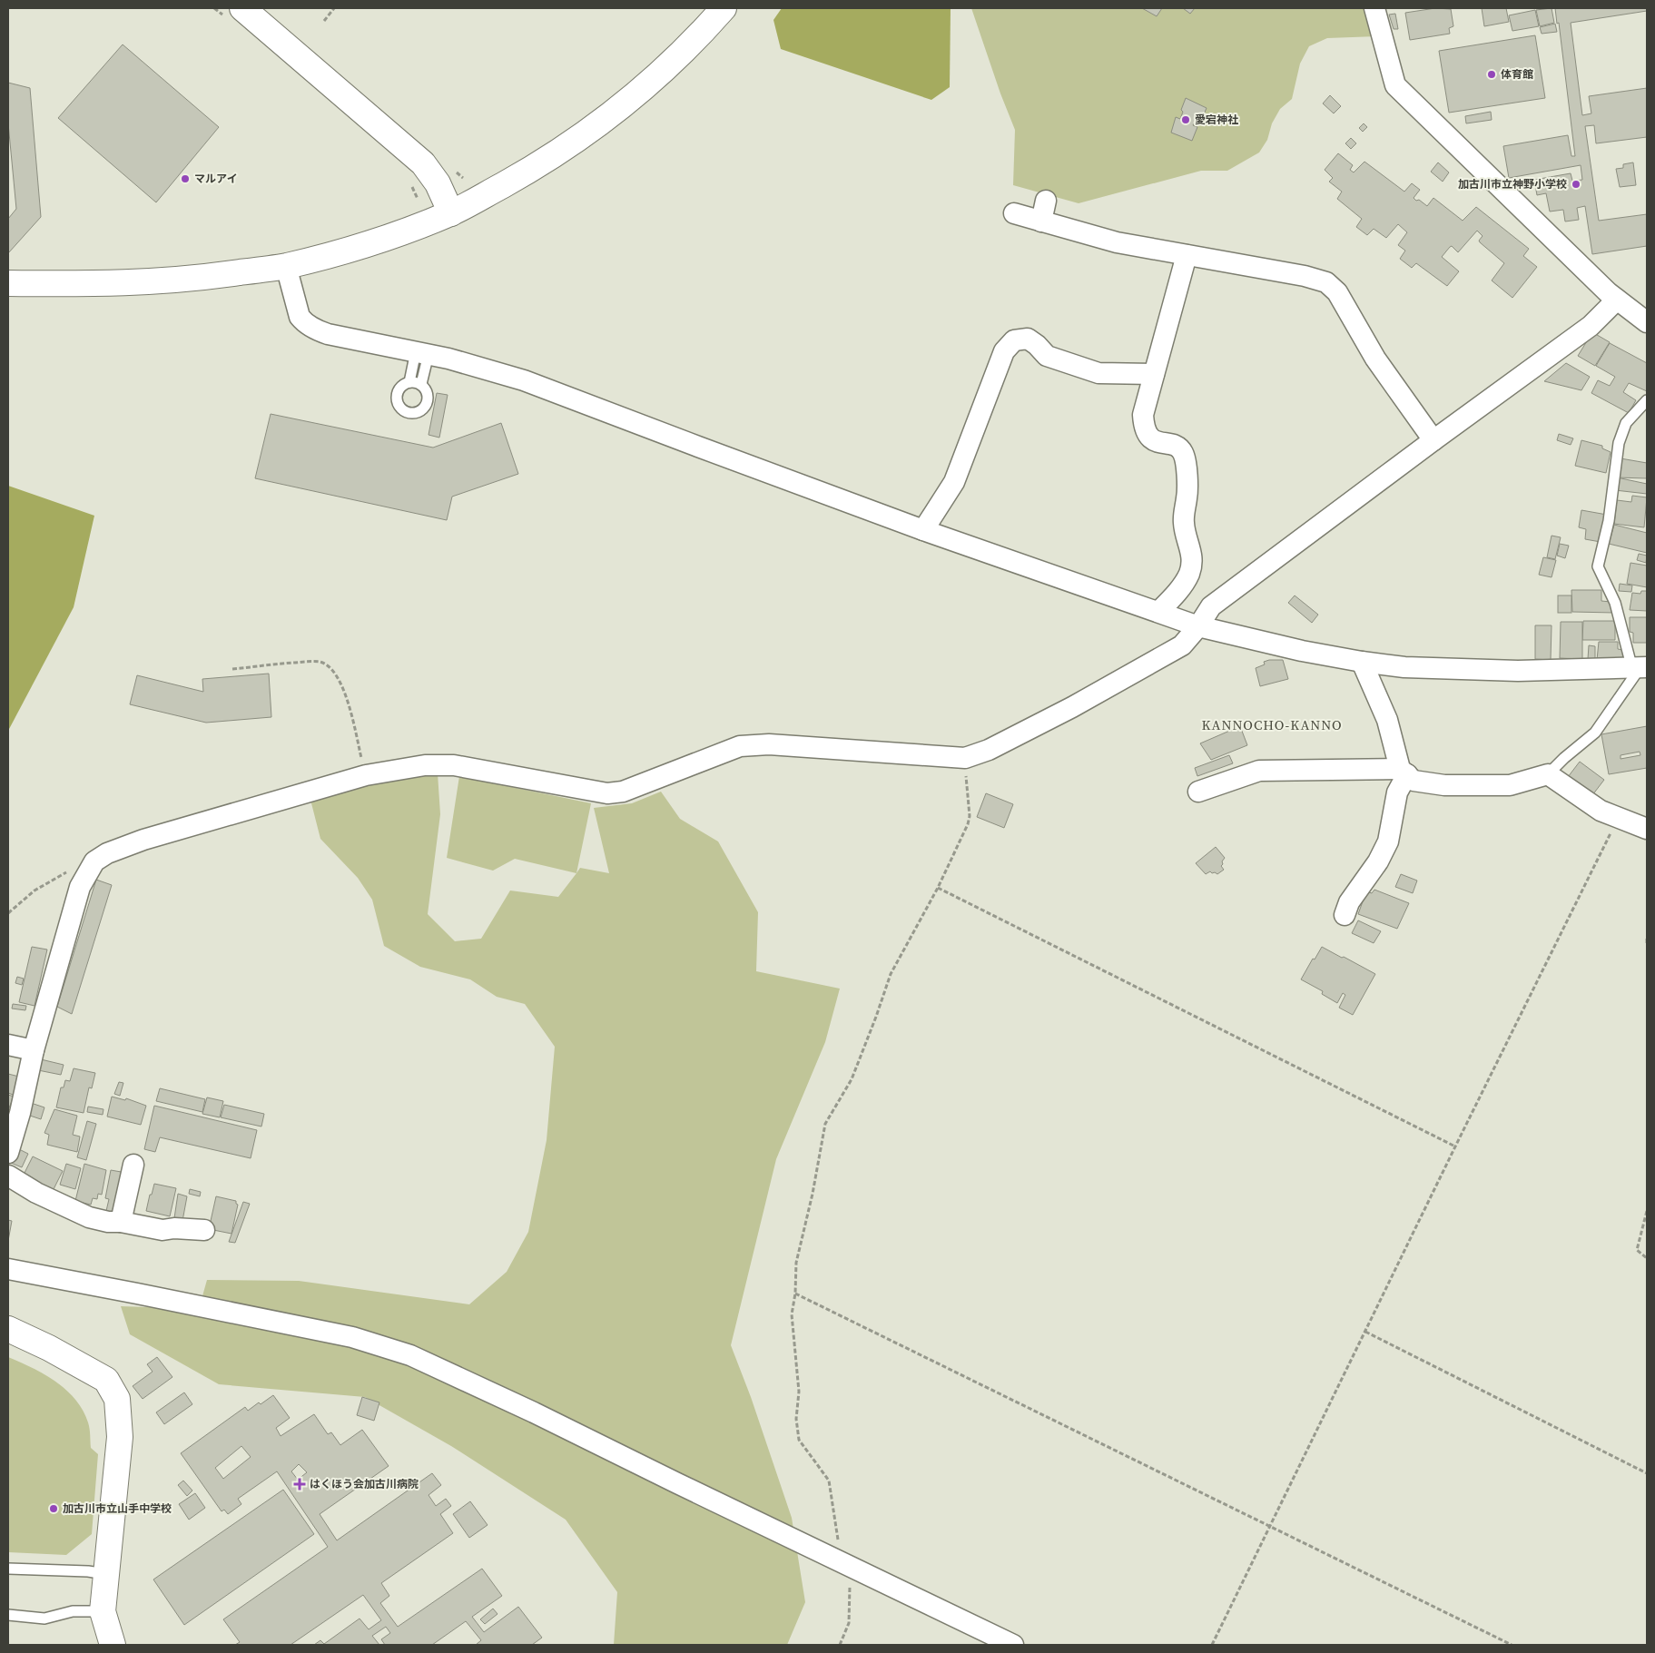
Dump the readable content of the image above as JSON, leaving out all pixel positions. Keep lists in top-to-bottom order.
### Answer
{
  "districts": ["KANNOCHO-KANNO"],
  "places": {
    "other": [
      "体育館",
      "愛宕神社",
      "マルアイ",
      "加古川市立神野小学校",
      "加古川市立山手中学校"
    ],
    "health": ["はくほう会加古川病院"]
  }
}
